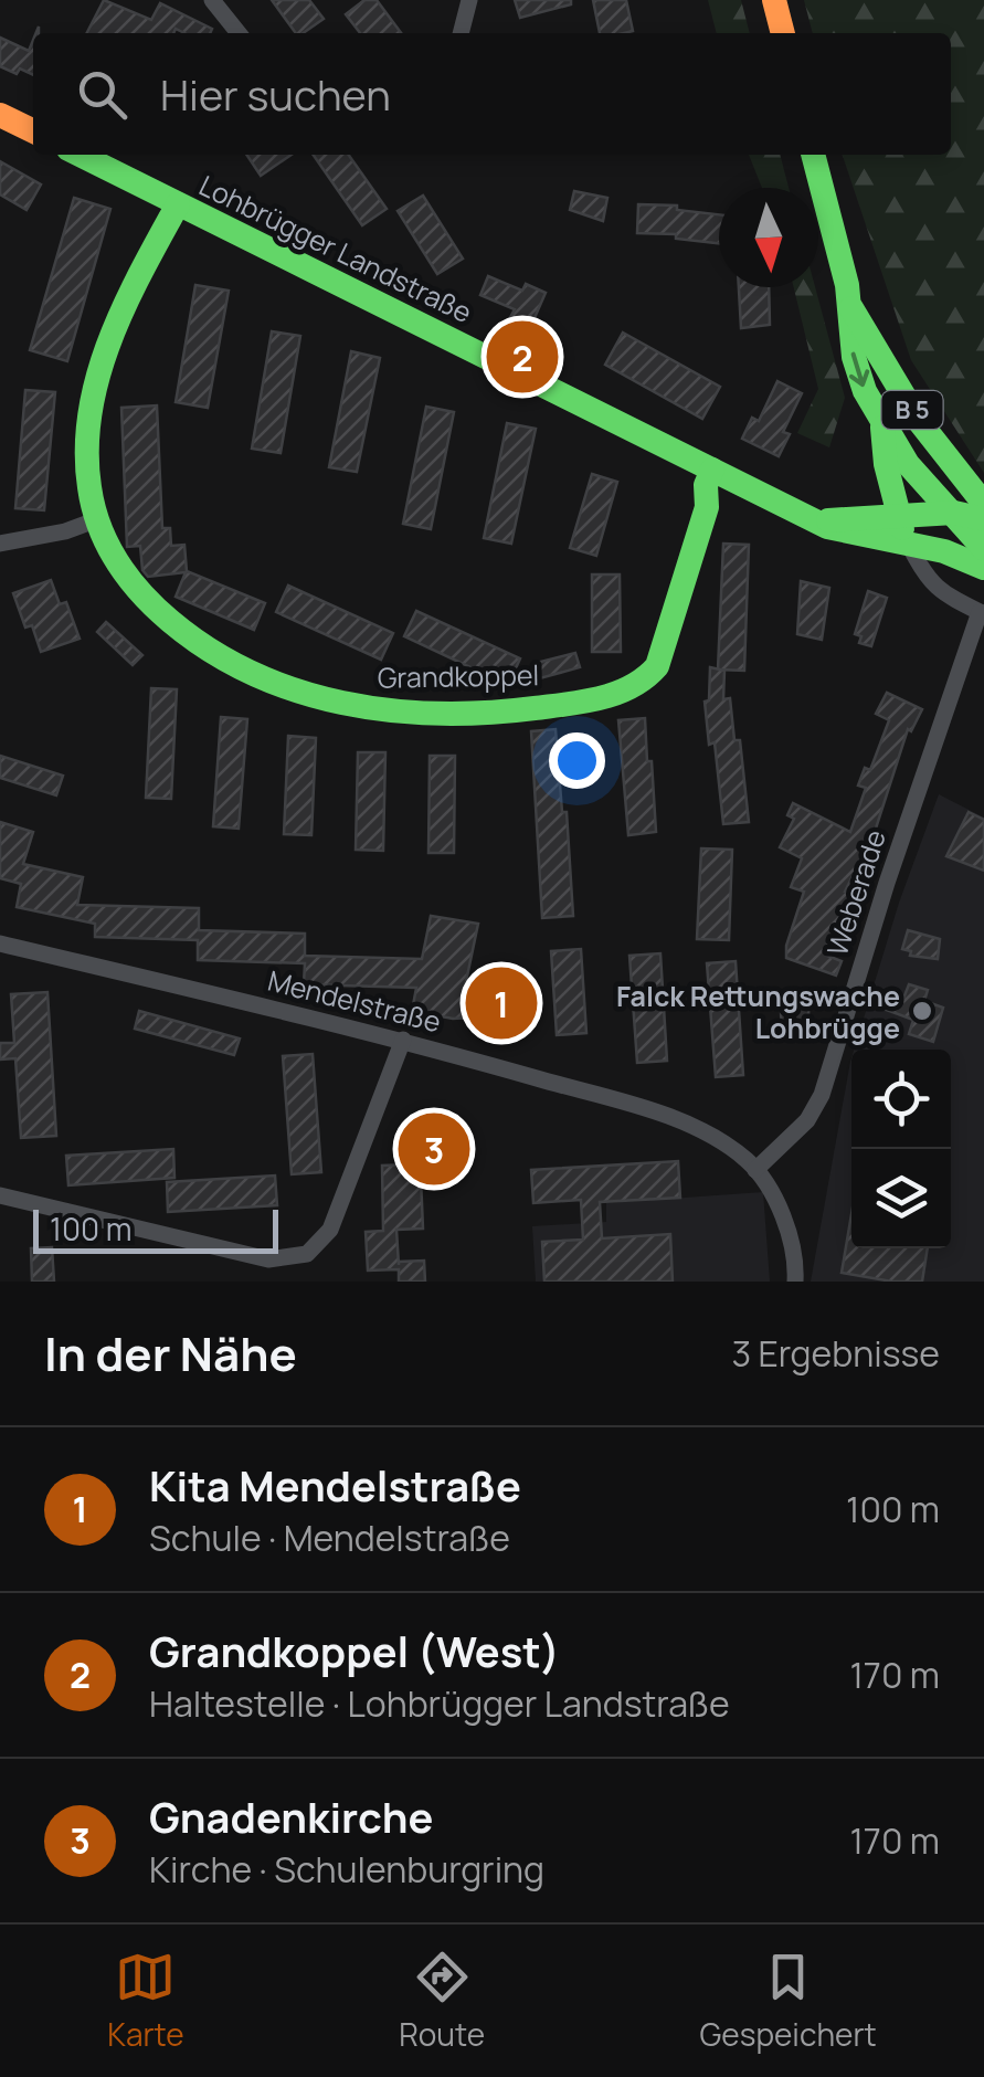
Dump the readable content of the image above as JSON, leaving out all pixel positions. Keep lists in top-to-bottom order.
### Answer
{
  "streets": {
    "street": [
      "Lohbrügger Landstraße",
      "B 5",
      "Grandkoppel",
      "Weberade",
      "Mendelstraße"
    ]
  },
  "crossings": [
    ["Lohbrügger Landstraße", "B 5"],
    ["Lohbrügger Landstraße", "Grandkoppel"],
    ["Weberade", "Mendelstraße"]
  ],
  "places": ["Falck Rettungswache Lohbrügge"],
  "scale_bar": "100 m",
  "north": "bottom",
  "page": {
    "search": "Hier suchen",
    "pins": ["2", "1", "3"],
    "scale": "100 m",
    "heading": ["In der Nähe", "3 Ergebnisse"],
    "list": [
      {
        "mark": "1",
        "name": "Kita Mendelstraße",
        "note": "Schule · Mendelstraße",
        "value": "100 m"
      },
      {
        "mark": "2",
        "name": "Grandkoppel (West)",
        "note": "Haltestelle · Lohbrügger Landstraße",
        "value": "170 m"
      },
      {
        "mark": "3",
        "name": "Gnadenkirche",
        "note": "Kirche · Schulenburgring",
        "value": "170 m"
      }
    ],
    "nav": ["Karte", "Route", "Gespeichert"]
  }
}
